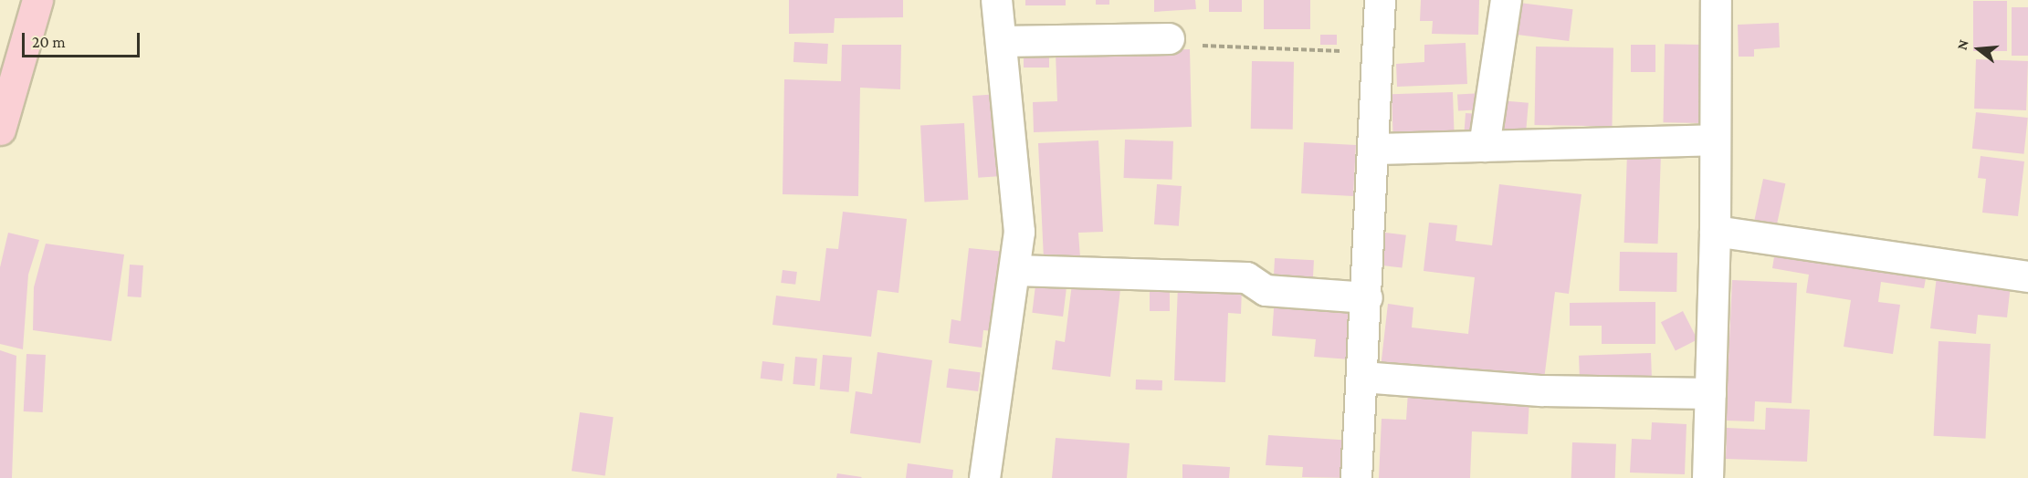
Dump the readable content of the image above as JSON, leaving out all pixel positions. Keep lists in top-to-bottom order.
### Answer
{
  "scale_bar": "20 m",
  "north": "left"
}
